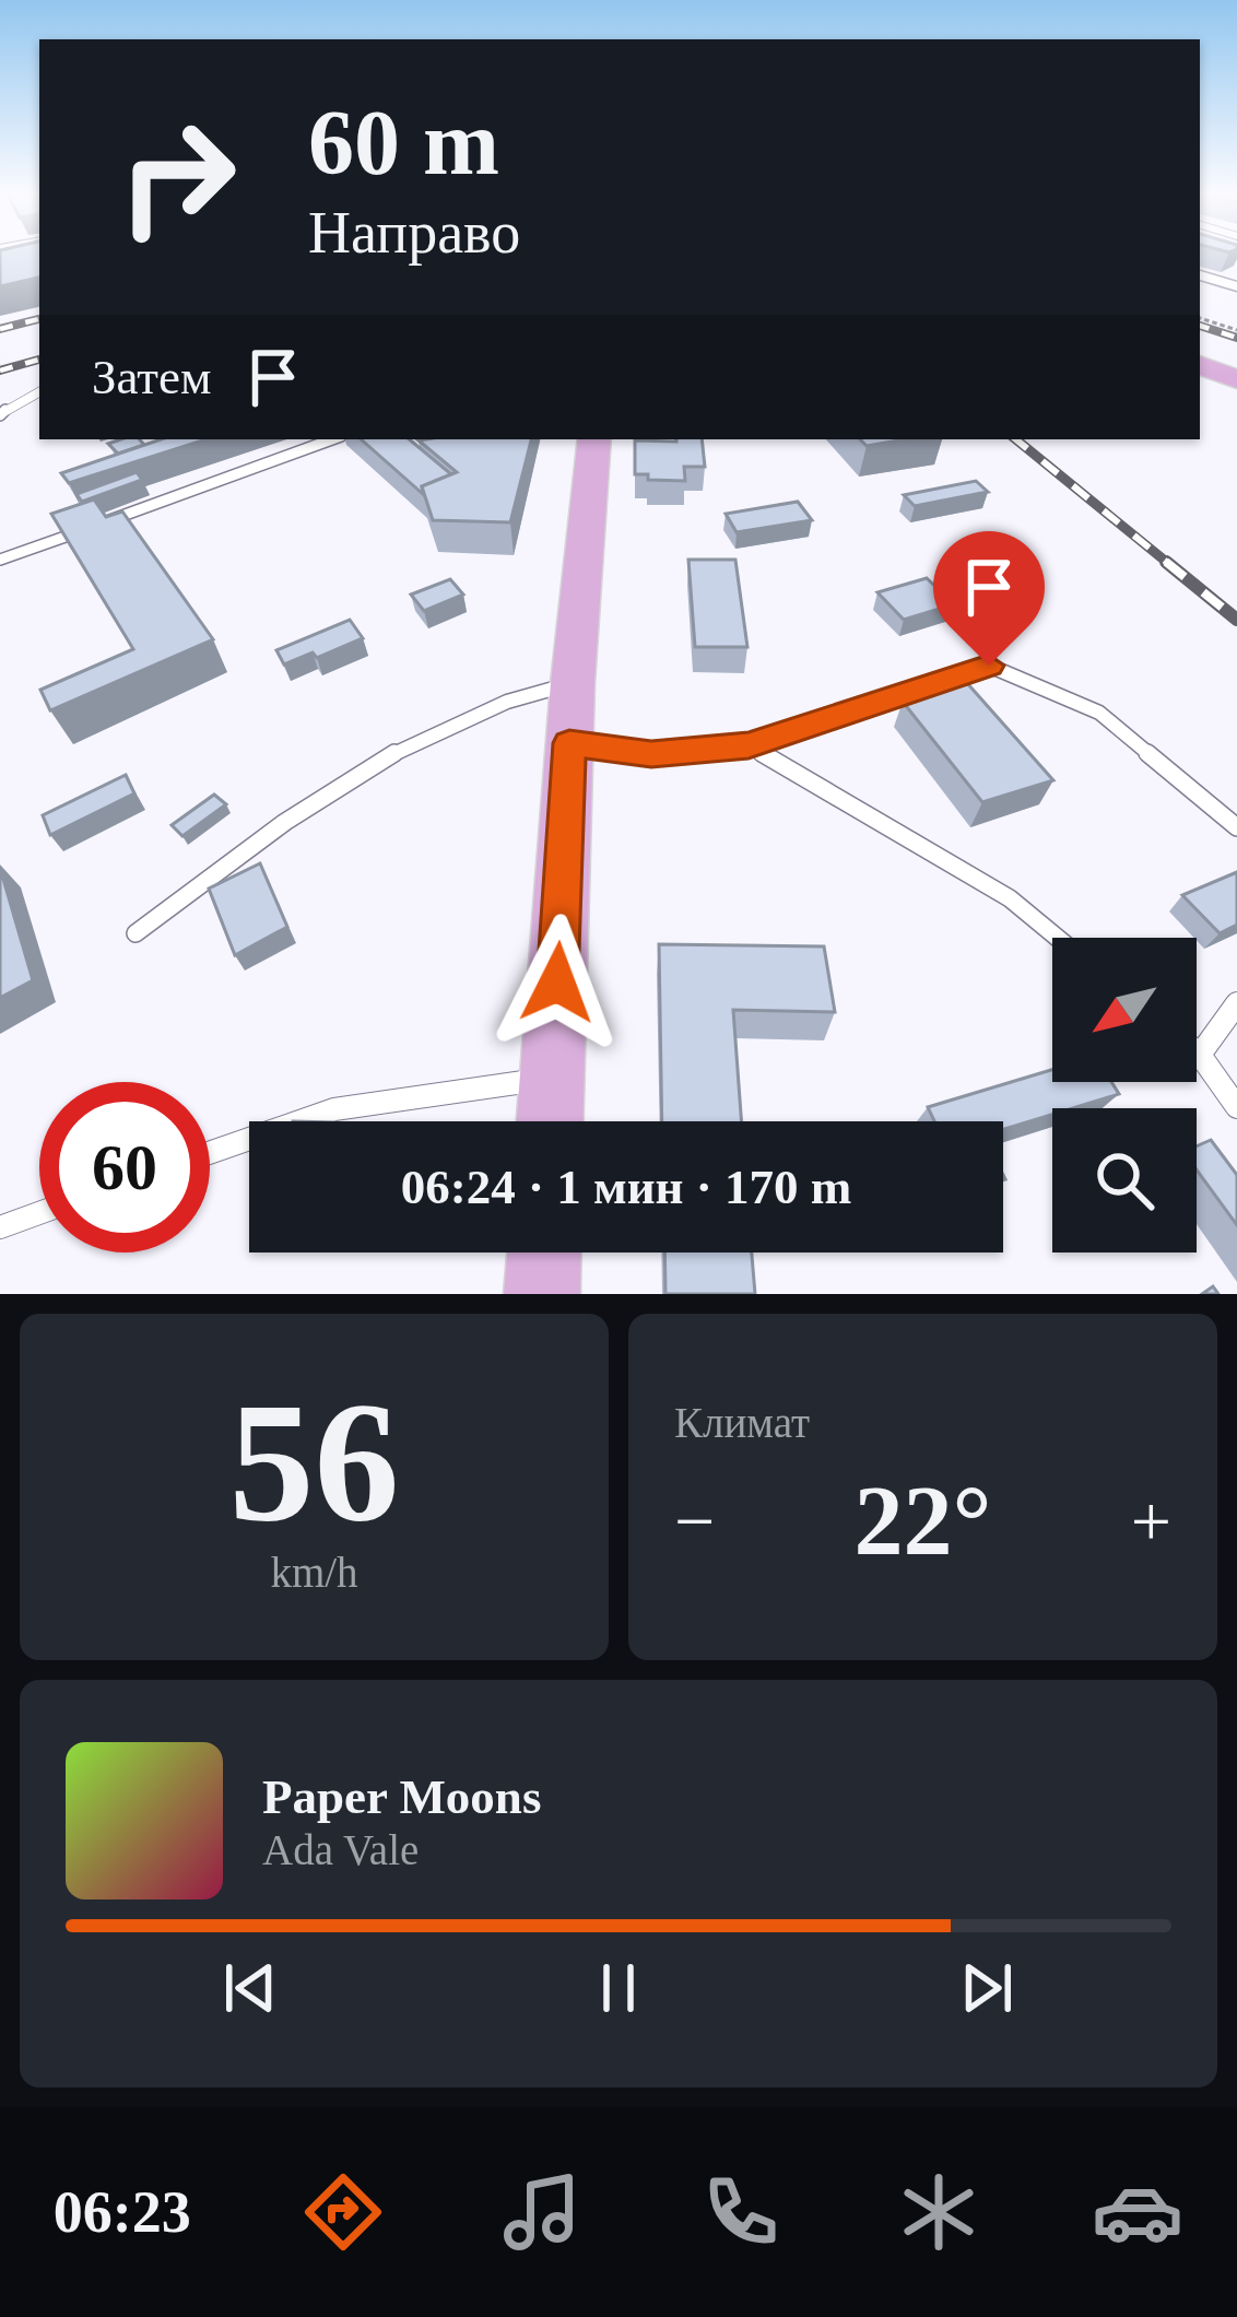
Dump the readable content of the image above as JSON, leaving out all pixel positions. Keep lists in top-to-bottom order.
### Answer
{
  "north": "bottom left",
  "page": {
    "turn": ["60 m", "Направо"],
    "then": "Затем",
    "limit": "60",
    "trip": "06:24 · 1 мин · 170 m",
    "tile": [
      ["56", "km/h"],
      "Климат"
    ],
    "heat": ["−", "22°", "+"],
    "song": ["Paper Moons", "Ada Vale"],
    "tabs": "06:23"
  }
}
